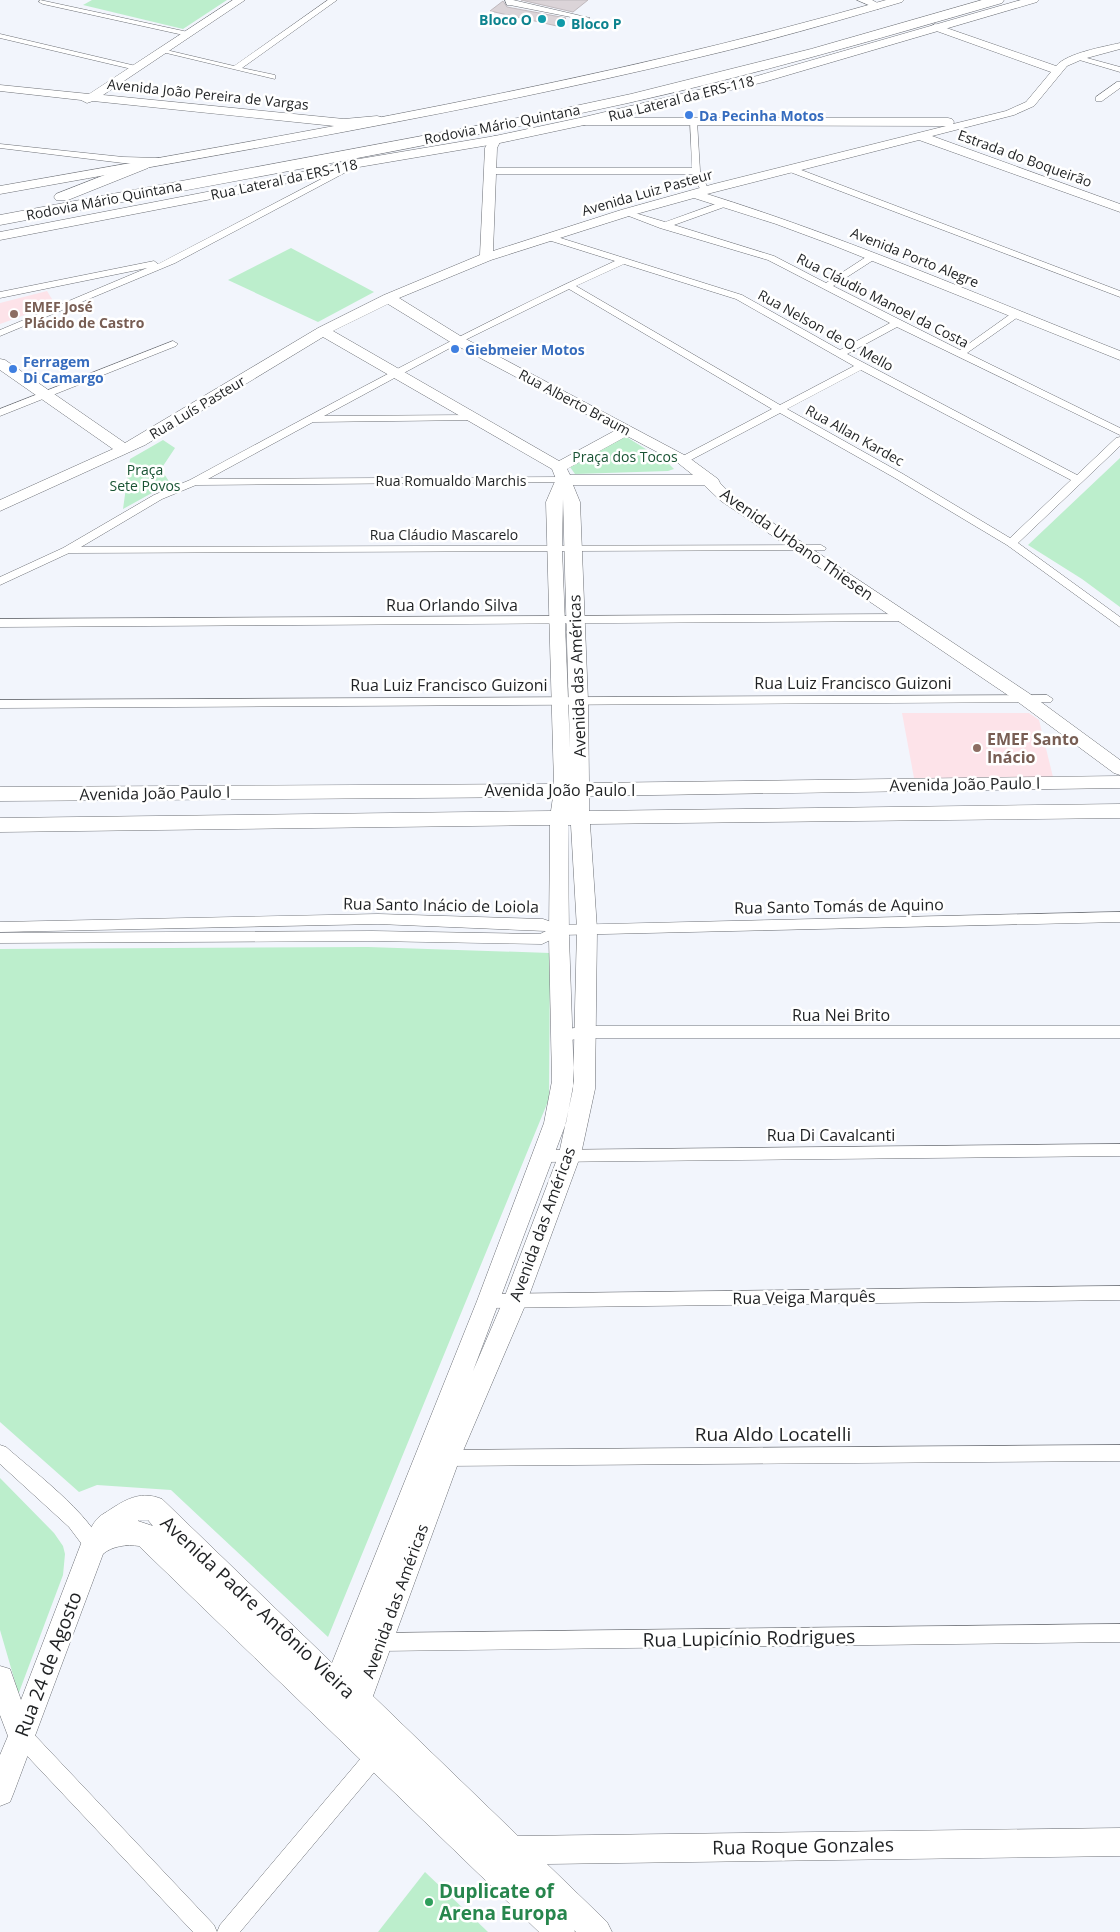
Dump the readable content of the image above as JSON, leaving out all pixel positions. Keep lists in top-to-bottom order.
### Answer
{
  "streets": {
    "highway": ["Rodovia Mário Quintana"],
    "main road": ["Rua Lateral da ERS-118"],
    "street": [
      "Avenida João Pereira de Vargas",
      "Estrada do Boqueirão",
      "Avenida Luiz Pasteur",
      "Avenida Porto Alegre",
      "Rua Cláudio Manoel da Costa",
      "Rua Nelson de O. Mello",
      "Rua Alberto Braum",
      "Rua Luís Pasteur",
      "Rua Allan Kardec",
      "Rua Romualdo Marchis",
      "Rua Cláudio Mascarelo",
      "Avenida Urbano Thiesen",
      "Rua Orlando Silva",
      "Avenida das Américas",
      "Rua Luiz Francisco Guizoni",
      "Avenida João Paulo I",
      "Rua Santo Inácio de Loiola",
      "Rua Santo Tomás de Aquino",
      "Rua Nei Brito",
      "Rua Di Cavalcanti",
      "Rua Veiga Marquês",
      "Rua Aldo Locatelli",
      "Avenida Padre Antônio Vieira",
      "Rua Lupicínio Rodrigues",
      "Rua 24 de Agosto",
      "Rua Roque Gonzales"
    ]
  },
  "crossings": [
    ["Estrada do Boqueirão", "Avenida Luiz Pasteur"],
    ["Avenida Luiz Pasteur", "Avenida Porto Alegre"],
    ["Avenida Luiz Pasteur", "Rua Cláudio Manoel da Costa"],
    ["Avenida Luiz Pasteur", "Rua Nelson de O. Mello"],
    ["Avenida Luiz Pasteur", "Rua Alberto Braum"],
    ["Avenida Luiz Pasteur", "Rua Luís Pasteur"],
    ["Rua Alberto Braum", "Rua Luís Pasteur"],
    ["Rua Alberto Braum", "Rua Romualdo Marchis"],
    ["Rua Alberto Braum", "Avenida Urbano Thiesen"],
    ["Rua Romualdo Marchis", "Avenida Urbano Thiesen"],
    ["Rua Romualdo Marchis", "Avenida das Américas"],
    ["Rua Cláudio Mascarelo", "Avenida Urbano Thiesen"],
    ["Rua Cláudio Mascarelo", "Avenida das Américas"],
    ["Avenida Urbano Thiesen", "Rua Orlando Silva"],
    ["Avenida Urbano Thiesen", "Rua Luiz Francisco Guizoni"],
    ["Rua Orlando Silva", "Avenida das Américas"],
    ["Avenida das Américas", "Rua Luiz Francisco Guizoni"],
    ["Avenida das Américas", "Avenida João Paulo I"],
    ["Avenida das Américas", "Rua Santo Inácio de Loiola"],
    ["Avenida das Américas", "Rua Santo Tomás de Aquino"],
    ["Avenida das Américas", "Rua Nei Brito"],
    ["Avenida das Américas", "Rua Di Cavalcanti"],
    ["Avenida das Américas", "Rua Veiga Marquês"],
    ["Avenida das Américas", "Rua Aldo Locatelli"],
    ["Avenida das Américas", "Avenida Padre Antônio Vieira"],
    ["Avenida das Américas", "Rua Lupicínio Rodrigues"],
    ["Rua Santo Inácio de Loiola", "Rua Santo Tomás de Aquino"],
    ["Avenida Padre Antônio Vieira", "Rua 24 de Agosto"],
    ["Avenida Padre Antônio Vieira", "Rua Roque Gonzales"]
  ],
  "parks": ["Praça dos Tocos", "Praça Sete Povos"],
  "places": [
    "Bloco O",
    "Bloco P",
    "Da Pecinha Motos",
    "EMEF José Plácido de Castro",
    "Giebmeier Motos",
    "Ferragem Di Camargo",
    "EMEF Santo Inácio",
    "Duplicate of Arena Europa"
  ]
}
